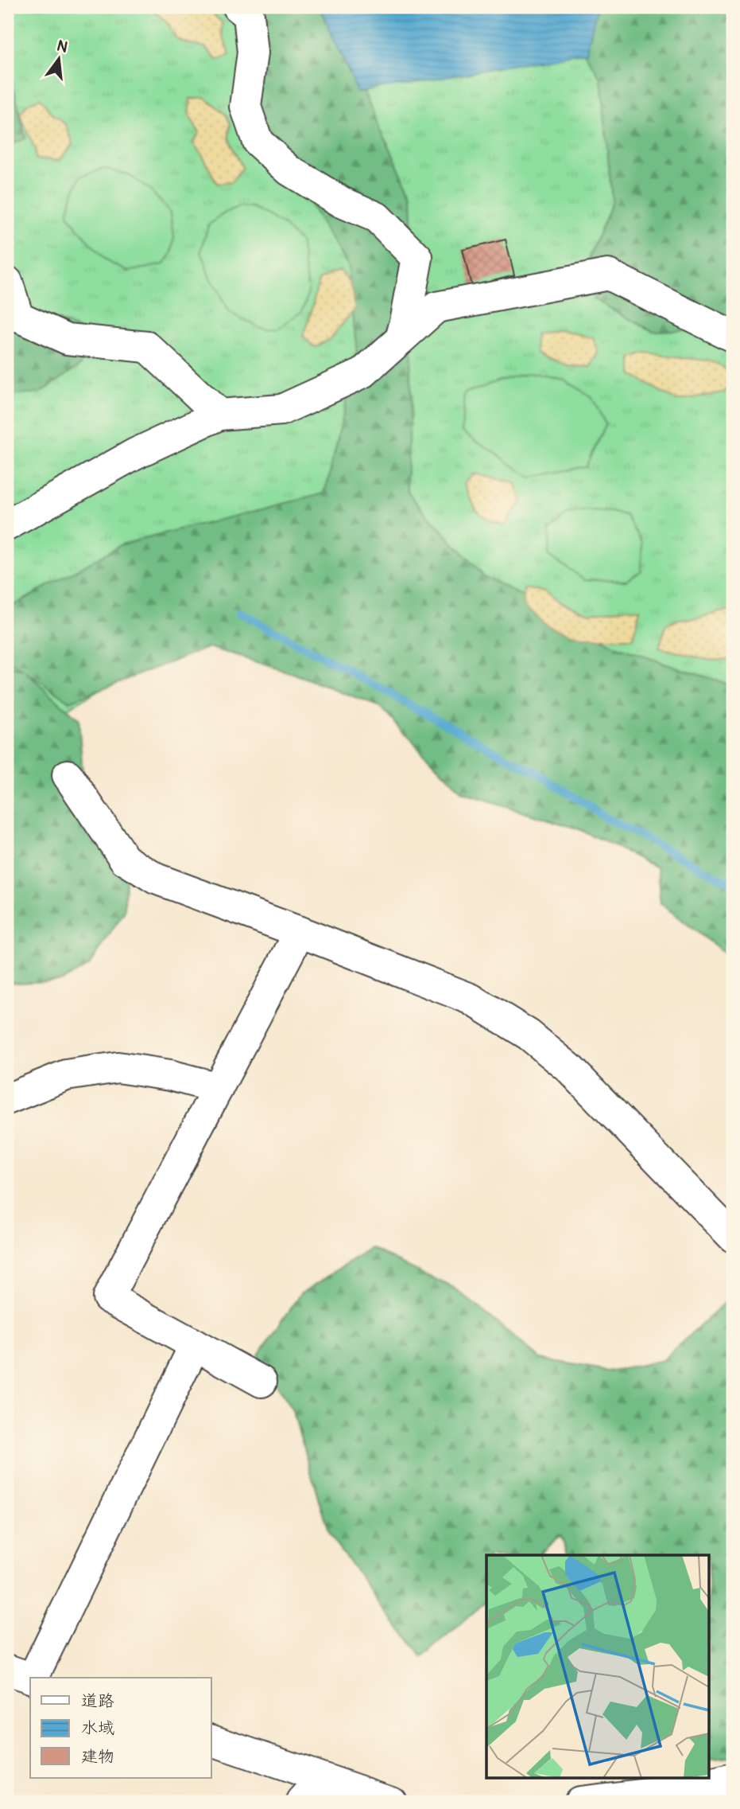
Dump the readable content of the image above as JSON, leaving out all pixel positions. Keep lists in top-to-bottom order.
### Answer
{
  "legend": ["道路", "水域", "建物"],
  "north": "top"
}
